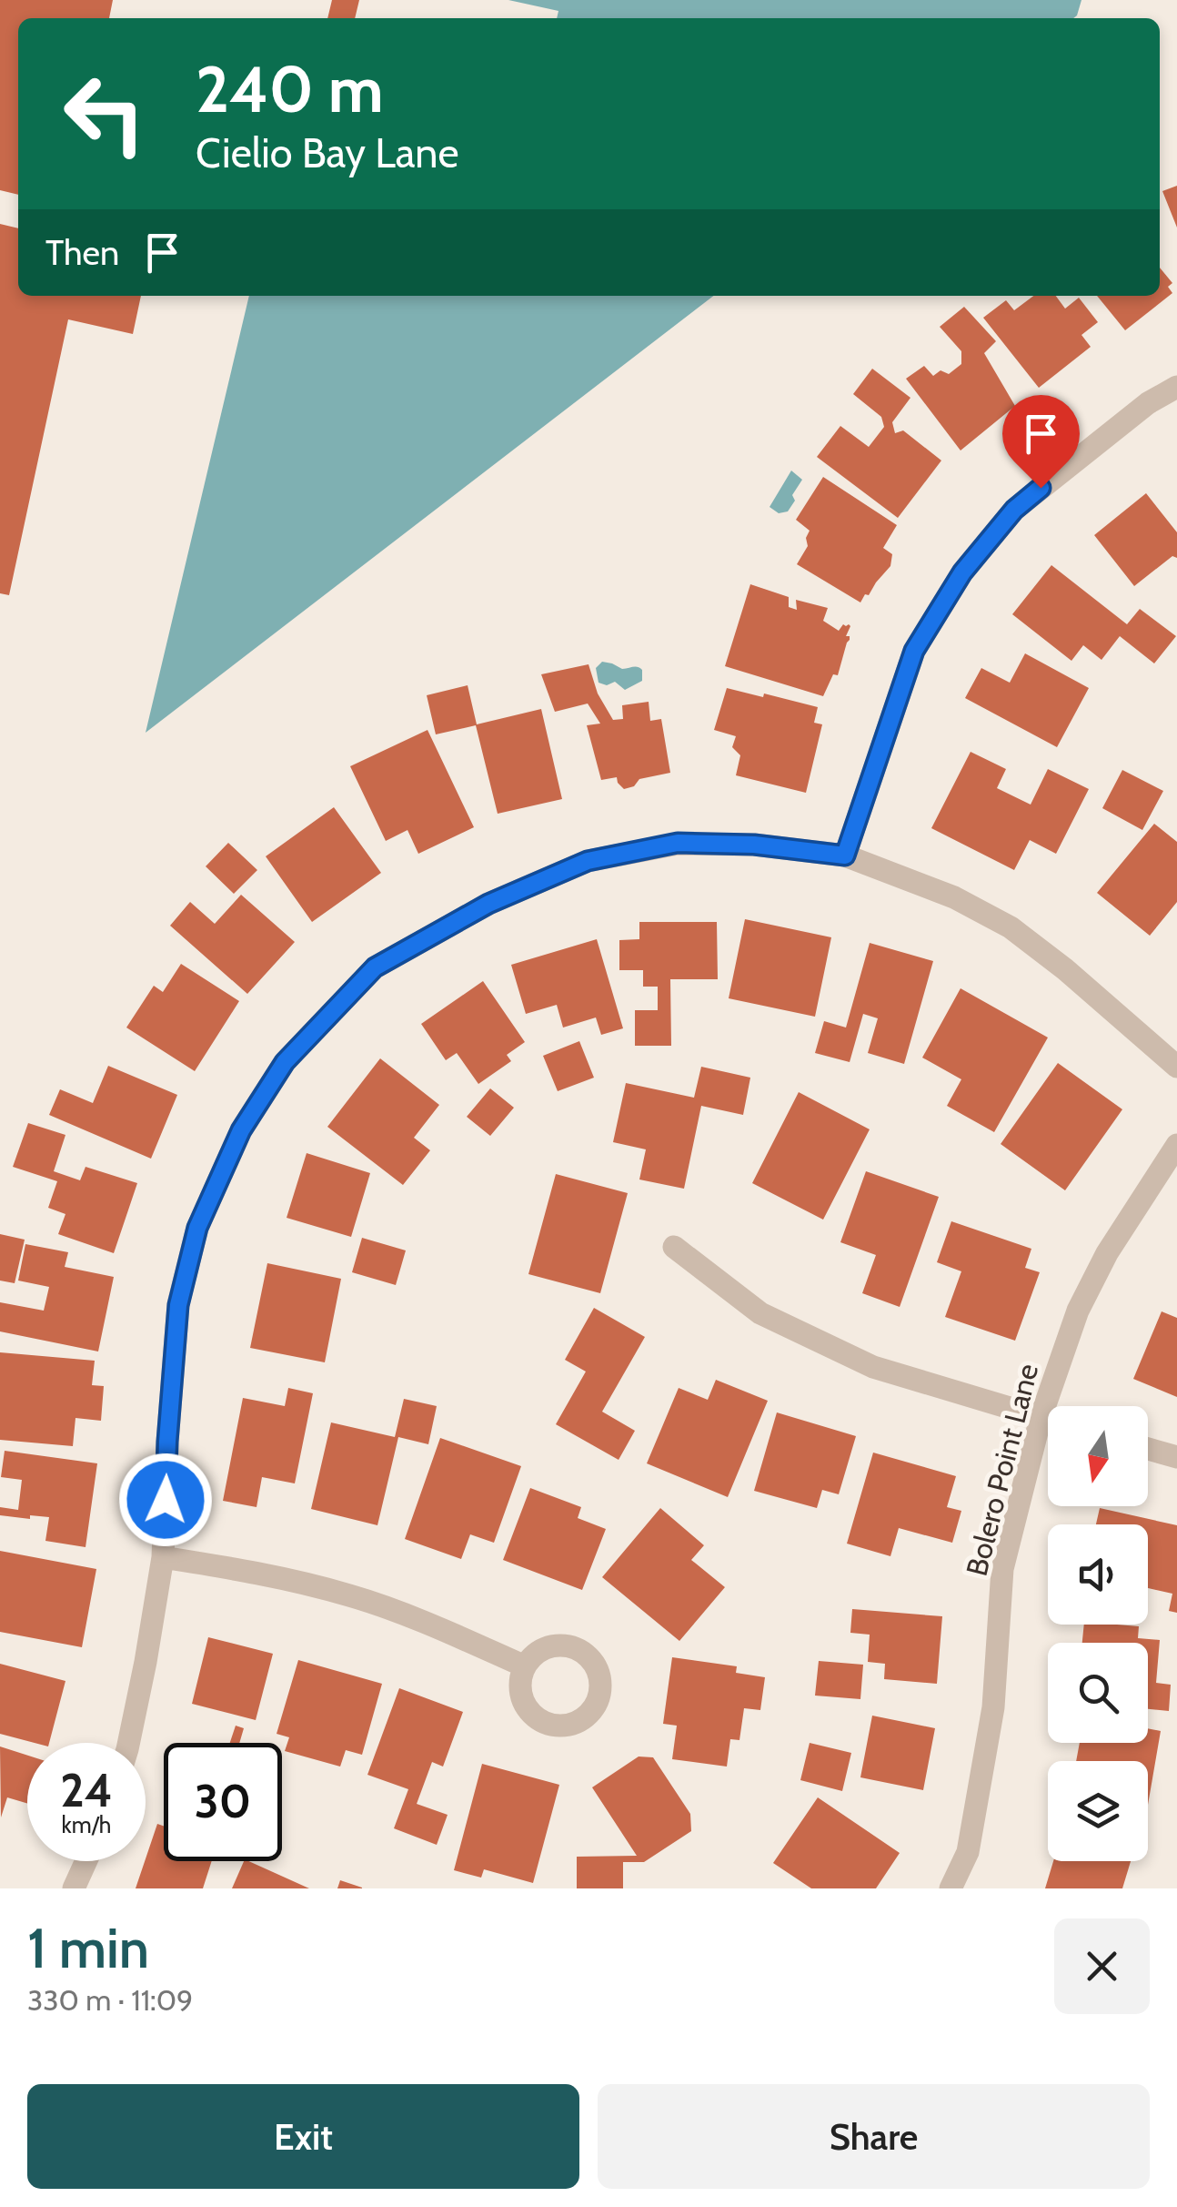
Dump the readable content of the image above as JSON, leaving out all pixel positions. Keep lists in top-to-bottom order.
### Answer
{
  "streets": {
    "street": ["Bolero Point Lane"]
  },
  "north": "bottom",
  "page": {
    "turn": ["240 m", "Cielio Bay Lane"],
    "then": "Then",
    "speed": "24 km/h",
    "limit": "30",
    "heading": ["1 min", "330 m · 11:09"],
    "buttons": ["Exit", "Share"]
  }
}
